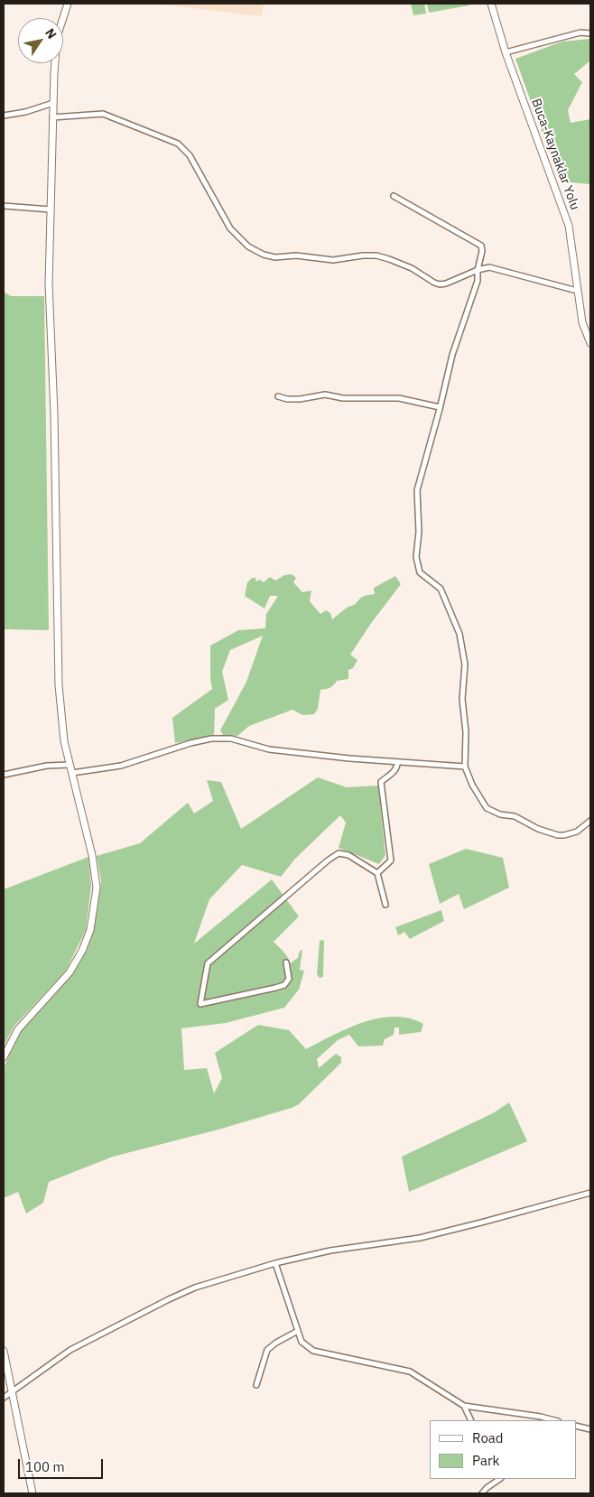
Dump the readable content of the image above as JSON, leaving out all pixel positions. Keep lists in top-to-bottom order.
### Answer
{
  "streets": {
    "street": ["Buca-Kaynaklar Yolu"]
  },
  "legend": ["Road", "Park"],
  "scale_bar": "100 m",
  "north": "top right"
}
